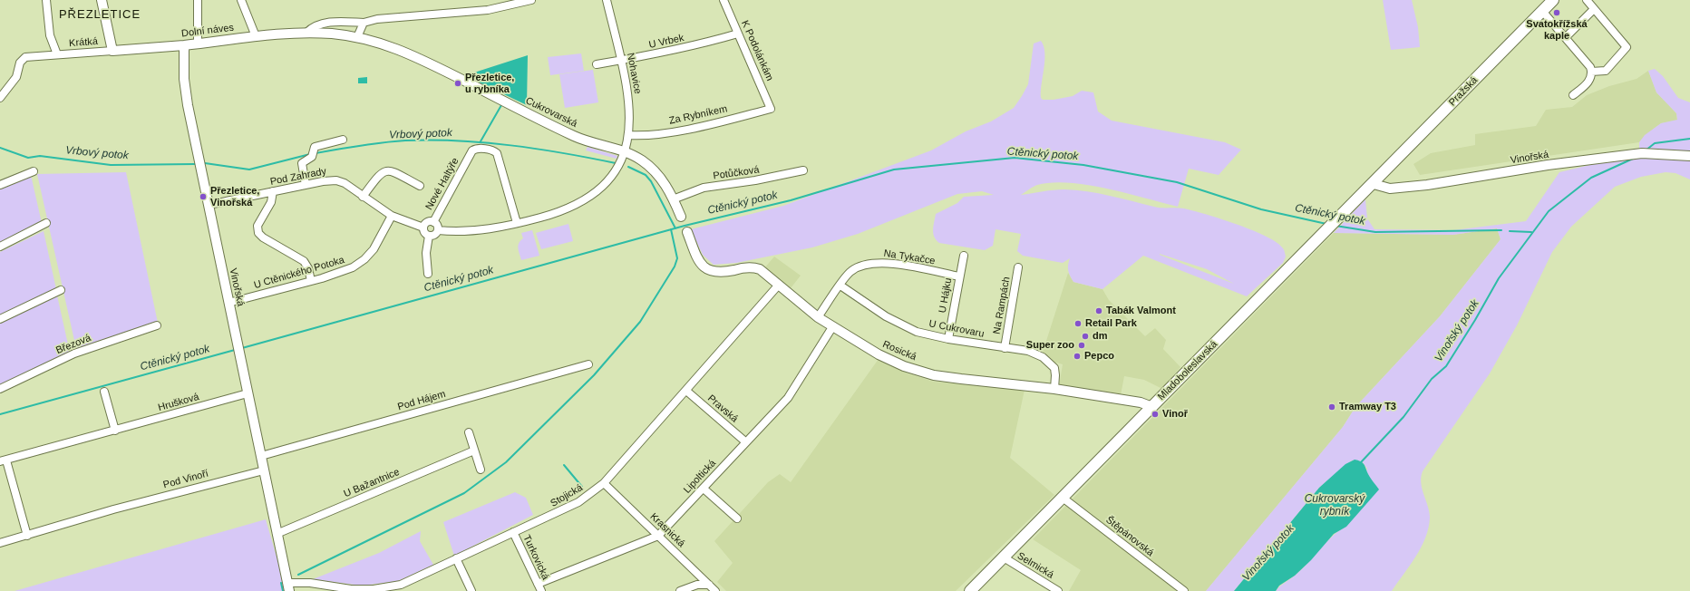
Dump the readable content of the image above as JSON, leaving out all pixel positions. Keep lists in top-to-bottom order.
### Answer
{
  "streets": {
    "main road": ["Pražská", "Mladoboleslavská"],
    "street": [
      "Dolní náves",
      "U Vrbek",
      "Krátká",
      "K Podolánkám",
      "Nohavice",
      "Cukrovarská",
      "Za Rybníkem",
      "Vinořská",
      "Potůčková",
      "Pod Zahrady",
      "Nové Haltýře",
      "Na Tykačce",
      "U Ctěnického Potoka",
      "U Hájku",
      "Na Rampách",
      "U Cukrovaru",
      "Březová",
      "Rosická",
      "Pod Hájem",
      "Hrušková",
      "Pravská",
      "Lipoltická",
      "Pod Vinoří",
      "U Bažantnice",
      "Stojická",
      "Krasnická",
      "Štěpánovská",
      "Turkovická",
      "Selmická"
    ]
  },
  "crossings": [
    ["Dolní náves", "Krátká"],
    ["Dolní náves", "Cukrovarská"],
    ["Dolní náves", "Vinořská"],
    ["U Vrbek", "K Podolánkám"],
    ["U Vrbek", "Nohavice"],
    ["K Podolánkám", "Za Rybníkem"],
    ["Nohavice", "Cukrovarská"],
    ["Nohavice", "Za Rybníkem"],
    ["Pražská", "Vinořská"],
    ["Pražská", "Mladoboleslavská"],
    ["Cukrovarská", "Potůčková"],
    ["Vinořská", "Pod Zahrady"],
    ["Vinořská", "U Ctěnického Potoka"],
    ["Vinořská", "Pod Hájem"],
    ["Vinořská", "Hrušková"],
    ["Vinořská", "Pod Vinoří"],
    ["Vinořská", "U Bažantnice"],
    ["Vinořská", "Stojická"],
    ["Pod Zahrady", "Nové Haltýře"],
    ["Pod Zahrady", "U Ctěnického Potoka"],
    ["Na Tykačce", "U Hájku"],
    ["Na Tykačce", "U Cukrovaru"],
    ["Na Tykačce", "Rosická"],
    ["U Hájku", "U Cukrovaru"],
    ["Na Rampách", "U Cukrovaru"],
    ["U Cukrovaru", "Rosická"],
    ["Rosická", "Mladoboleslavská"],
    ["Rosická", "Lipoltická"],
    ["Rosická", "Stojická"],
    ["Mladoboleslavská", "Štěpánovská"],
    ["Mladoboleslavská", "Selmická"],
    ["Pravská", "Lipoltická"],
    ["Pravská", "Stojická"],
    ["Lipoltická", "Krasnická"],
    ["Lipoltická", "Turkovická"],
    ["Stojická", "Krasnická"],
    ["Stojická", "Turkovická"]
  ],
  "districts": ["PŘEZLETICE"],
  "water": [
    "Vrbový potok",
    "Ctěnický potok",
    "Vinořský potok",
    "Cukrovarský rybník"
  ],
  "places": [
    "Svatokřížská kaple",
    "Přezletice, u rybníka",
    "Přezletice, Vinořská",
    "Tabák Valmont",
    "Retail Park",
    "dm",
    "Super zoo",
    "Pepco",
    "Tramway T3",
    "Vinoř"
  ]
}
